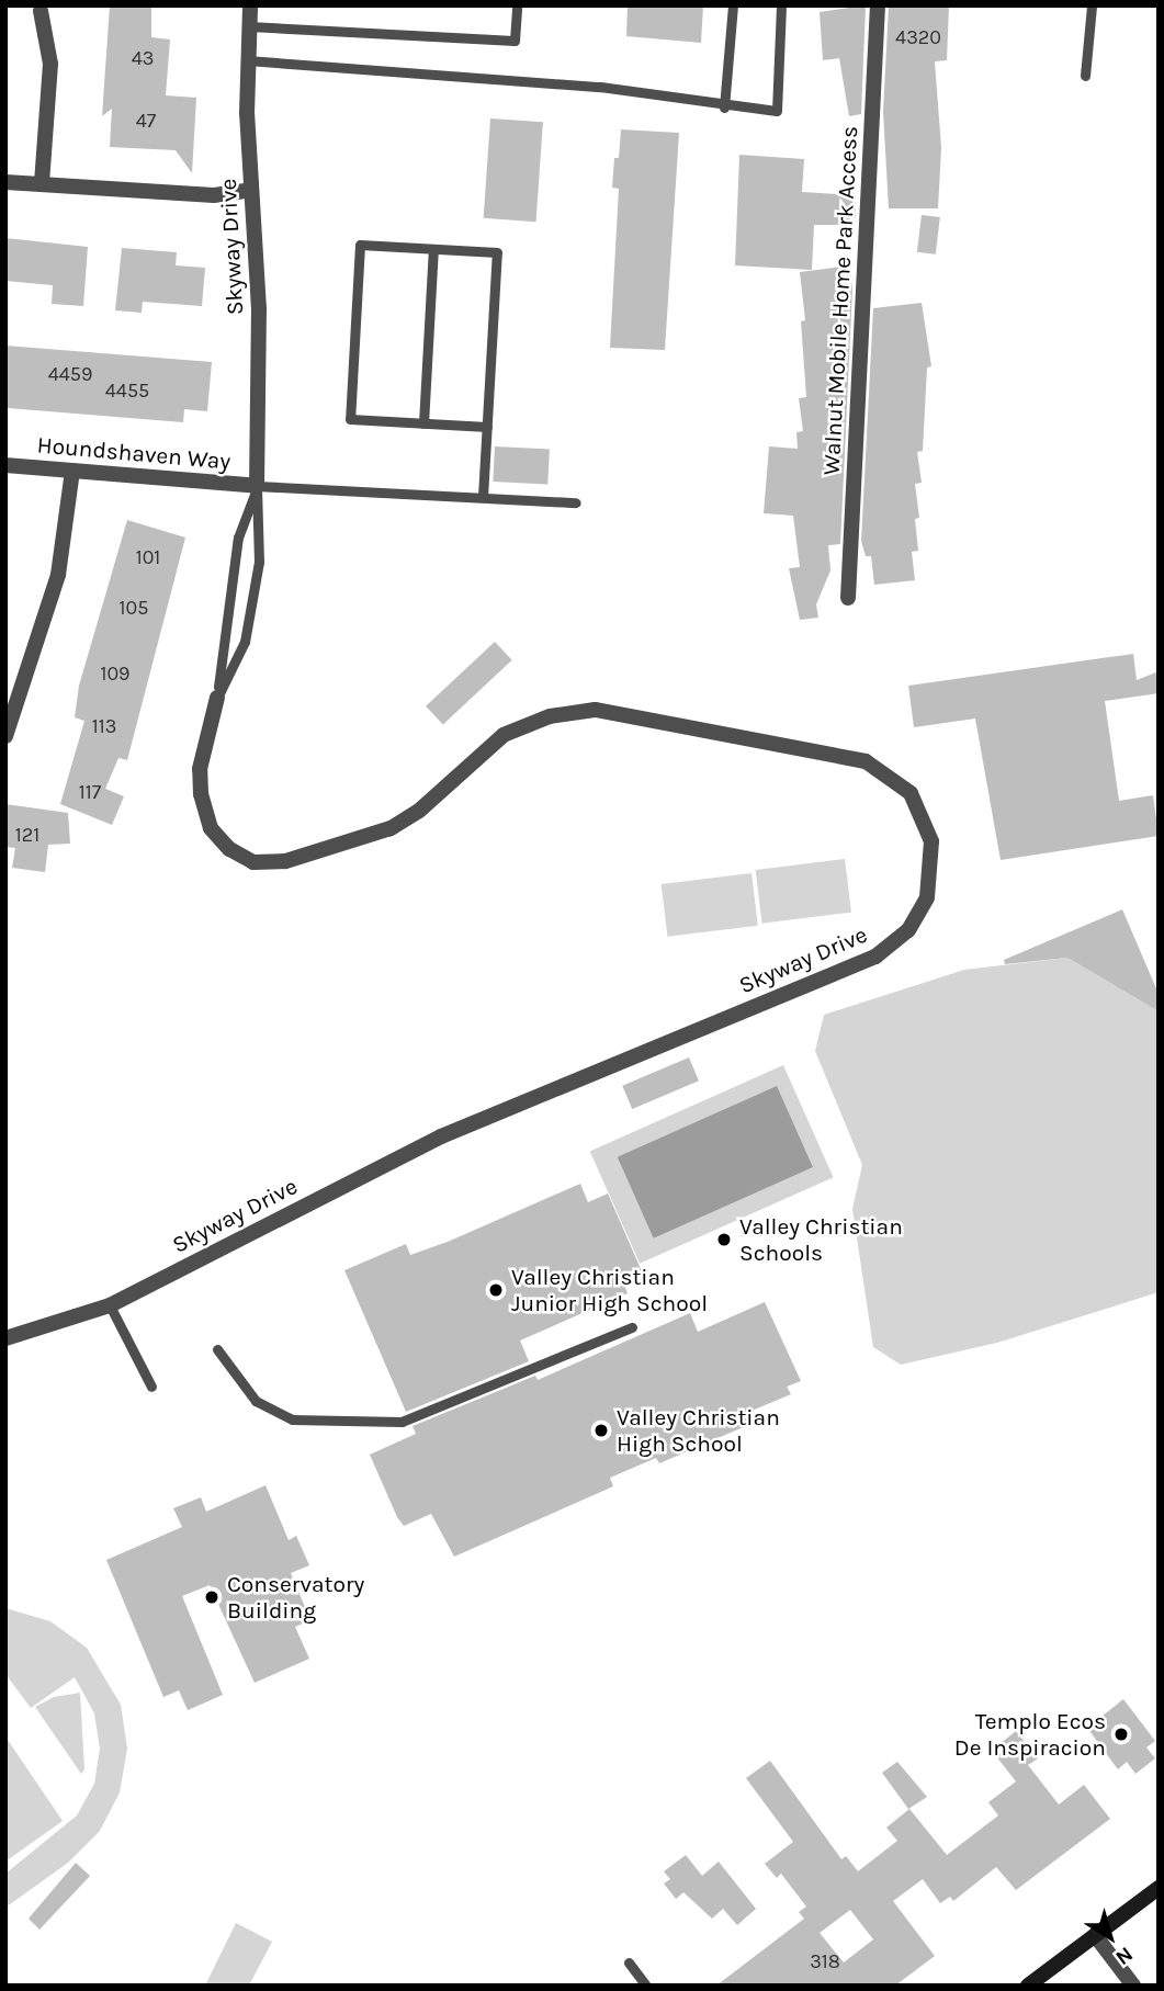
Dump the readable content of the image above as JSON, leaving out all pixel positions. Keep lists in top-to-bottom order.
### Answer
{
  "streets": {
    "street": ["Skyway Drive", "Walnut Mobile Home Park Access", "Houndshaven Way"]
  },
  "crossings": [
    ["Skyway Drive", "Houndshaven Way"]
  ],
  "places": [
    "Valley Christian Schools",
    "Valley Christian Junior High School",
    "Valley Christian High School",
    "Conservatory Building",
    "Templo Ecos De Inspiracion"
  ],
  "house_numbers": [
    "4320",
    "43",
    "47",
    "4459",
    "4455",
    "101",
    "105",
    "109",
    "113",
    "117",
    "121",
    "318"
  ],
  "north": "bottom right"
}
